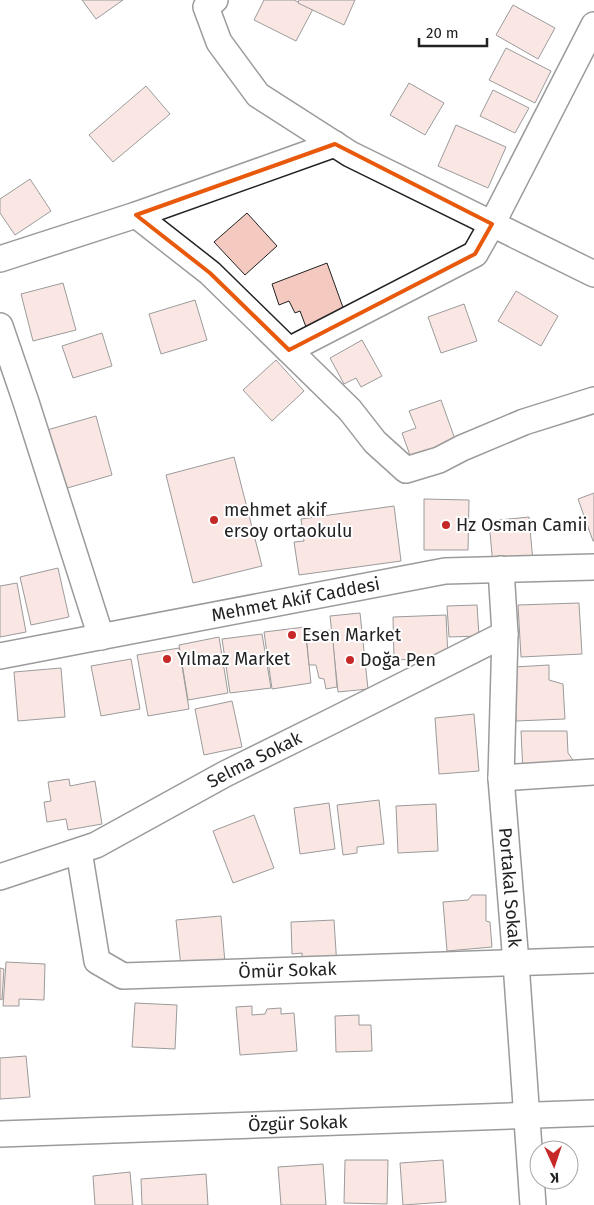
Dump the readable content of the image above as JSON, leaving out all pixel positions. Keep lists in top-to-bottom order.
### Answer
{
  "streets": {
    "street": [
      "Mehmet Akif Caddesi",
      "Selma Sokak",
      "Portakal Sokak",
      "Ömür Sokak",
      "Özgür Sokak"
    ]
  },
  "crossings": [
    ["Mehmet Akif Caddesi", "Portakal Sokak"],
    ["Selma Sokak", "Portakal Sokak"],
    ["Selma Sokak", "Ömür Sokak"],
    ["Portakal Sokak", "Ömür Sokak"],
    ["Portakal Sokak", "Özgür Sokak"]
  ],
  "places": [
    "mehmet akif ersoy ortaokulu",
    "Hz Osman Camii",
    "Esen Market",
    "Yılmaz Market",
    "Doğa Pen"
  ],
  "scale_bar": "20 m",
  "north": "bottom"
}
